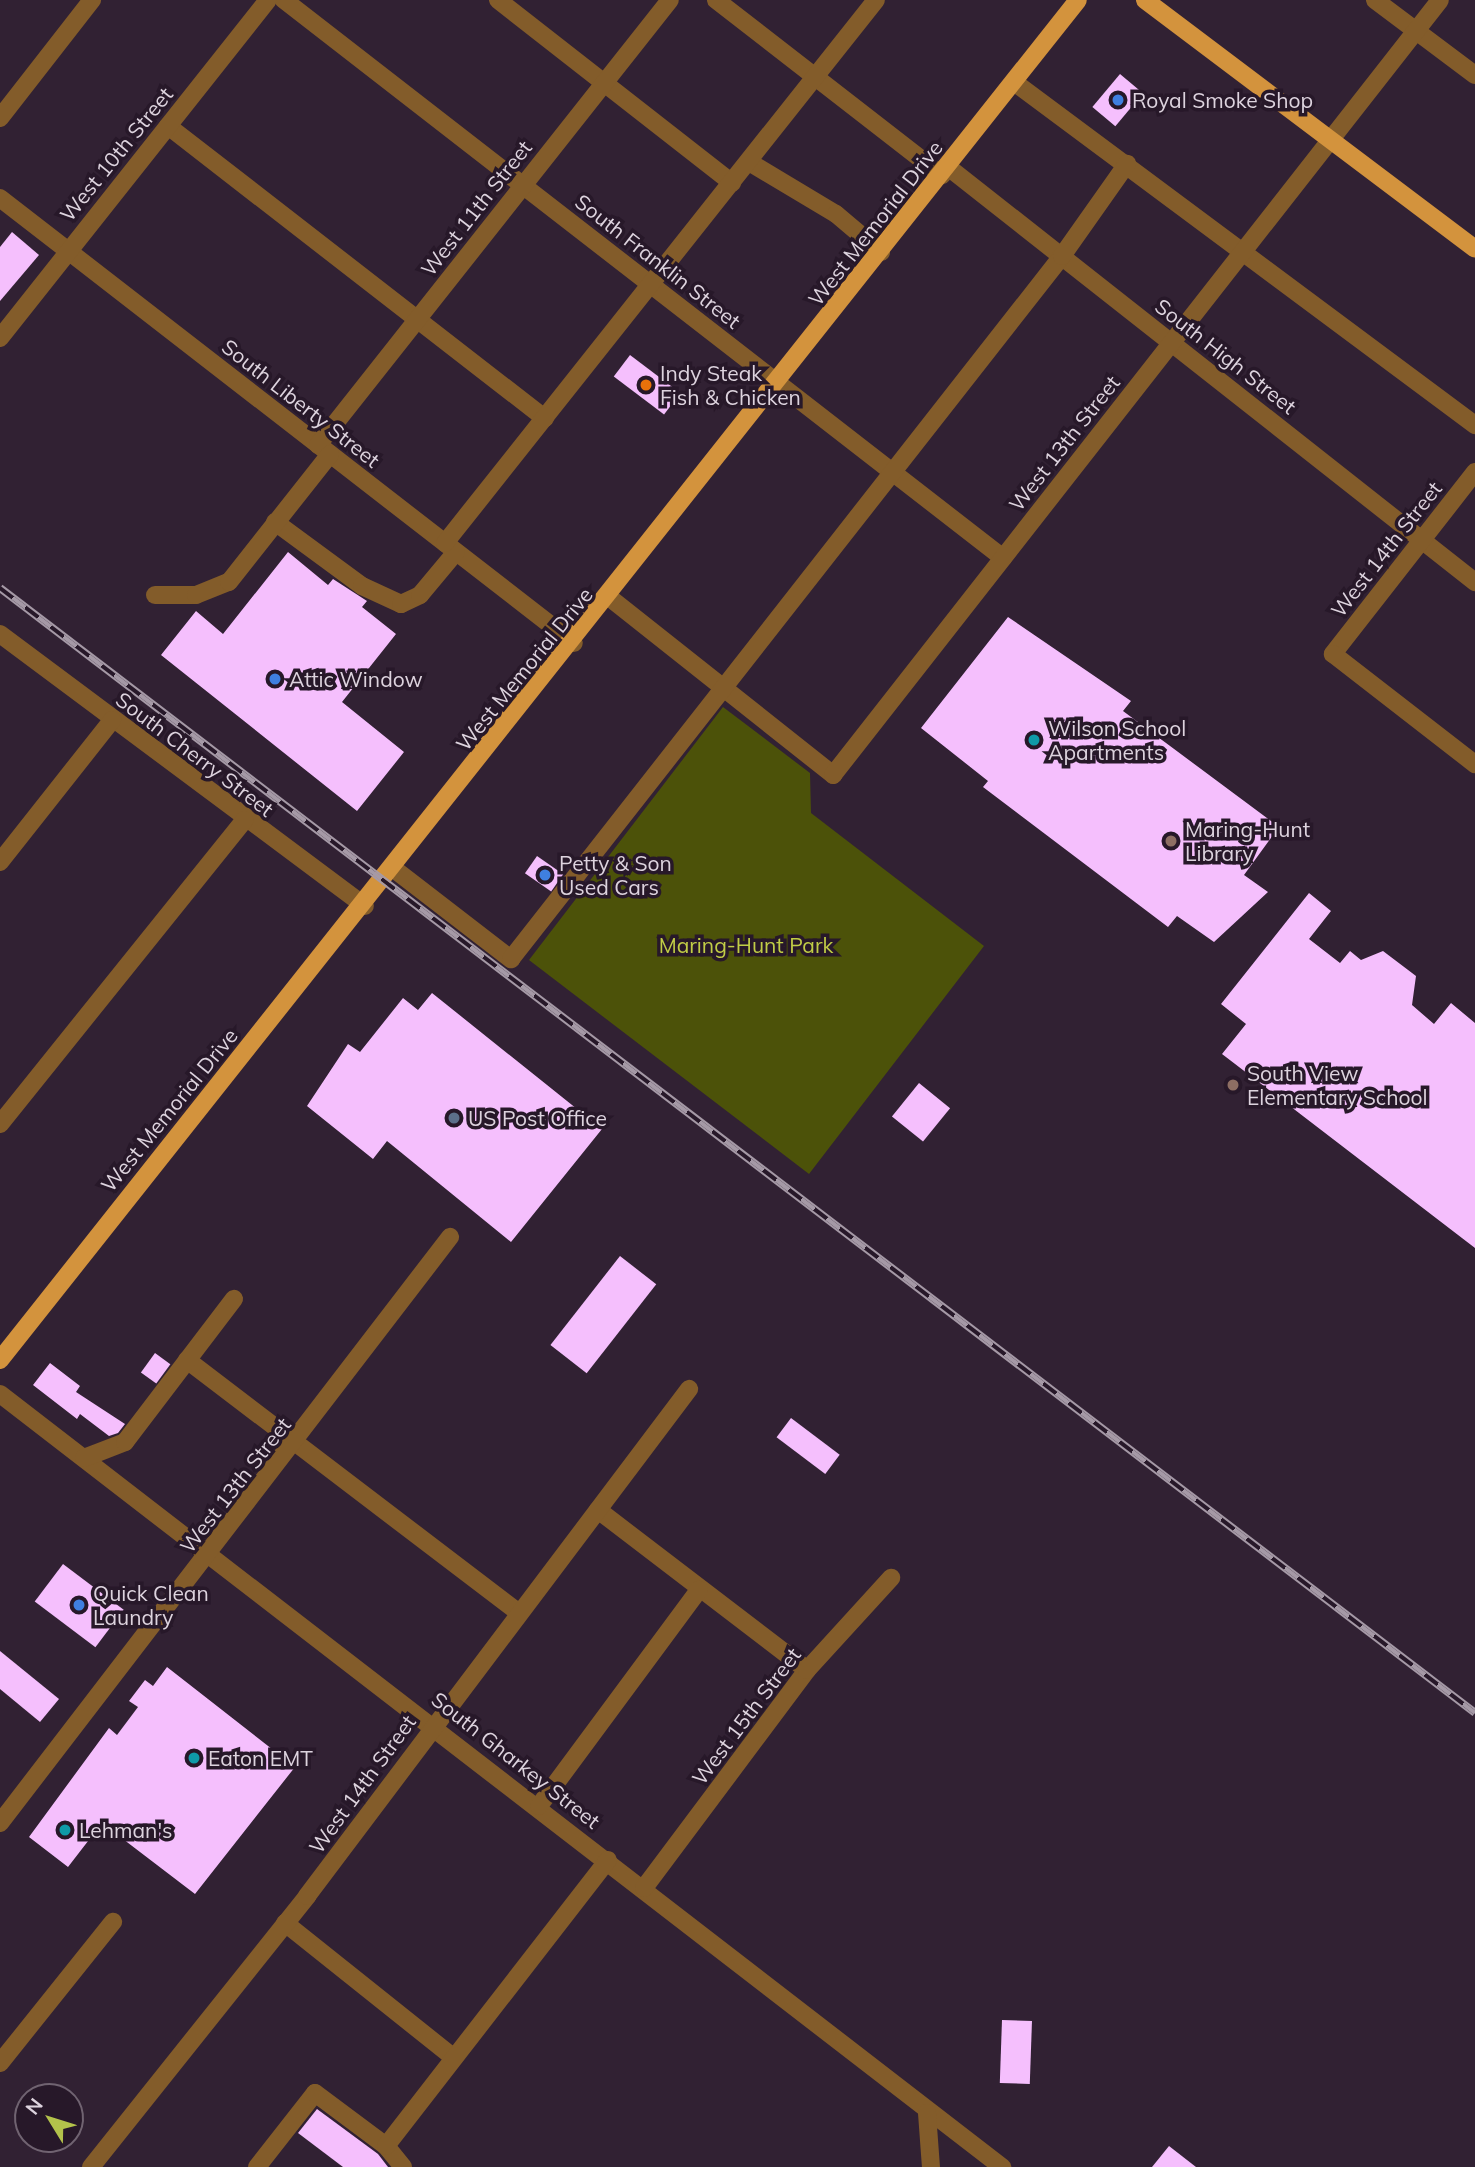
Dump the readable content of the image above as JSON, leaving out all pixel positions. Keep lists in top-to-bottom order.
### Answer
{
  "streets": {
    "main road": ["West Memorial Drive"],
    "street": [
      "West 10th Street",
      "West 11th Street",
      "South Franklin Street",
      "South High Street",
      "South Liberty Street",
      "West 13th Street",
      "West 14th Street",
      "South Cherry Street",
      "West 15th Street",
      "South Gharkey Street"
    ]
  },
  "crossings": [
    ["West 10th Street", "South Liberty Street"],
    ["West 11th Street", "South Franklin Street"],
    ["West 11th Street", "South Liberty Street"],
    ["West Memorial Drive", "South Franklin Street"],
    ["West Memorial Drive", "South High Street"],
    ["West Memorial Drive", "South Liberty Street"],
    ["West Memorial Drive", "South Cherry Street"],
    ["South Franklin Street", "West 13th Street"],
    ["South High Street", "West 13th Street"],
    ["South High Street", "West 14th Street"],
    ["West 13th Street", "South Gharkey Street"],
    ["West 14th Street", "South Gharkey Street"],
    ["West 15th Street", "South Gharkey Street"]
  ],
  "parks": ["Maring-Hunt Park"],
  "places": [
    "Royal Smoke Shop",
    "Indy Steak Fish & Chicken",
    "Attic Window",
    "Wilson School Apartments",
    "Maring-Hunt Library",
    "Petty & Son Used Cars",
    "South View Elementary School",
    "US Post Office",
    "Quick Clean Laundry",
    "Eaton EMT",
    "Lehman's"
  ],
  "north": "top left"
}
